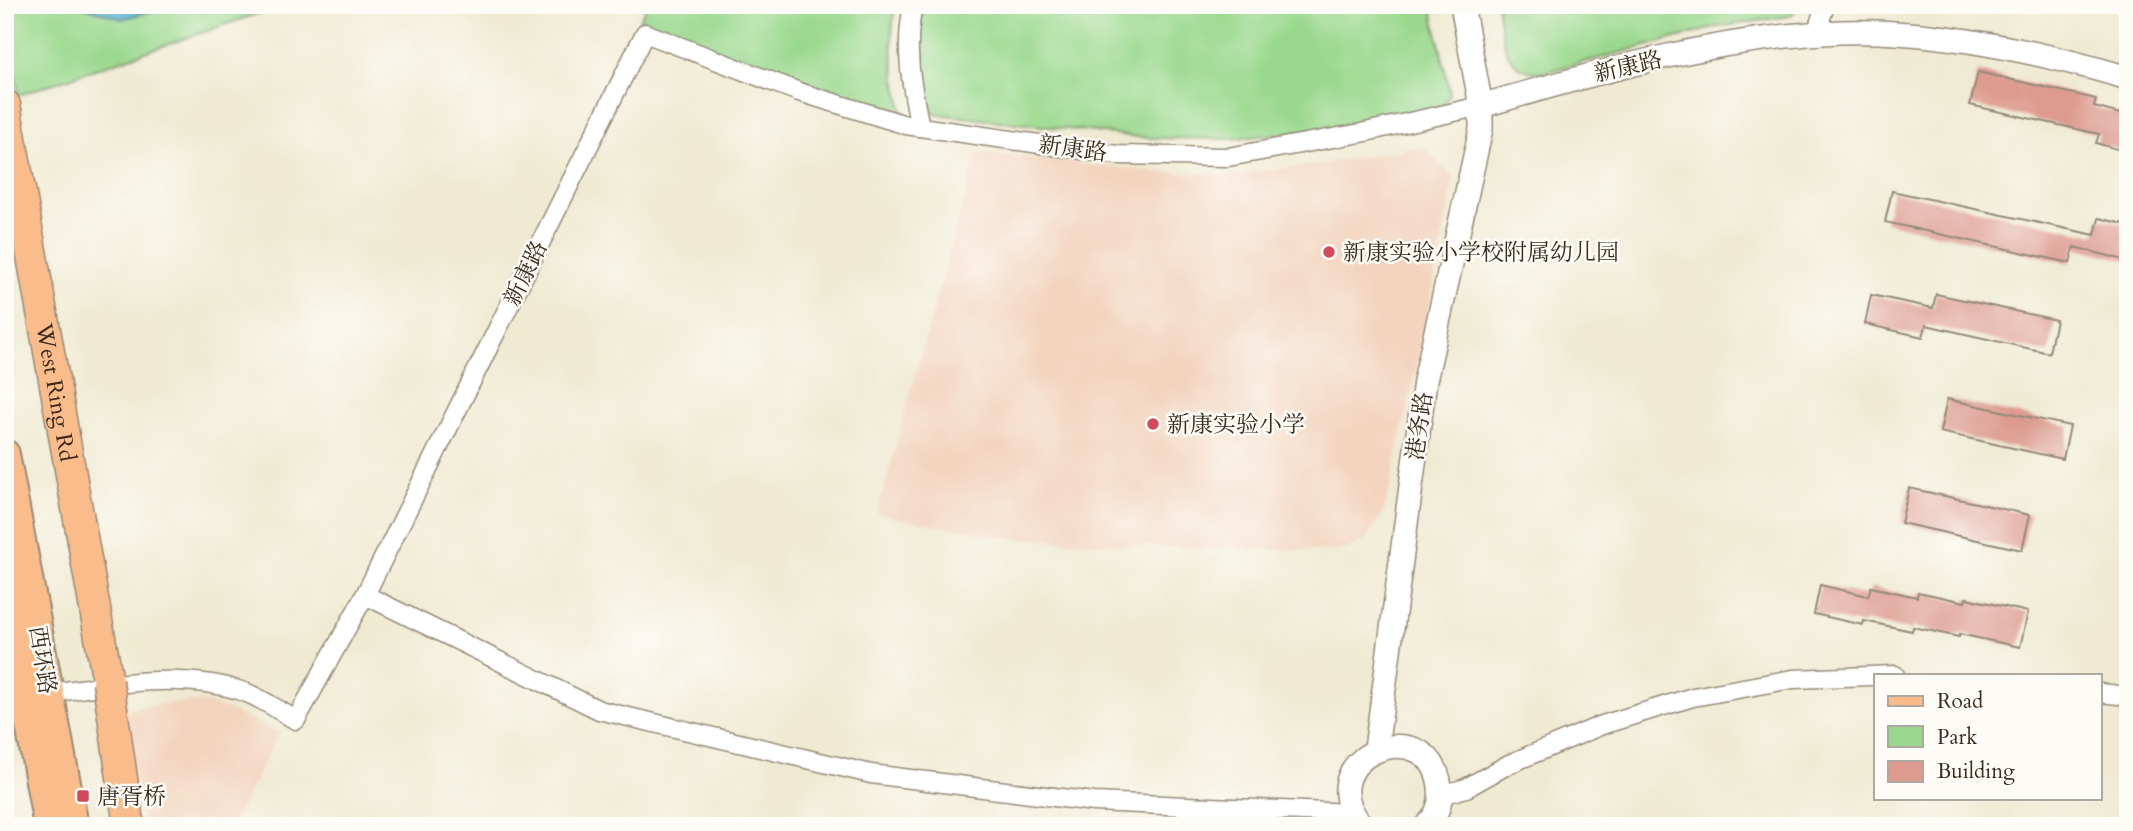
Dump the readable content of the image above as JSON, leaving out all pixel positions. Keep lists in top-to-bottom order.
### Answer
{
  "streets": {
    "main road": ["西环路"],
    "street": ["新康路", "港务路"]
  },
  "crossings": [
    ["新康路", "港务路"]
  ],
  "places": {
    "other": ["新康实验小学校附属幼儿园", "新康实验小学"],
    "transit": ["唐胥桥"]
  },
  "legend": ["Road", "Park", "Building"]
}
